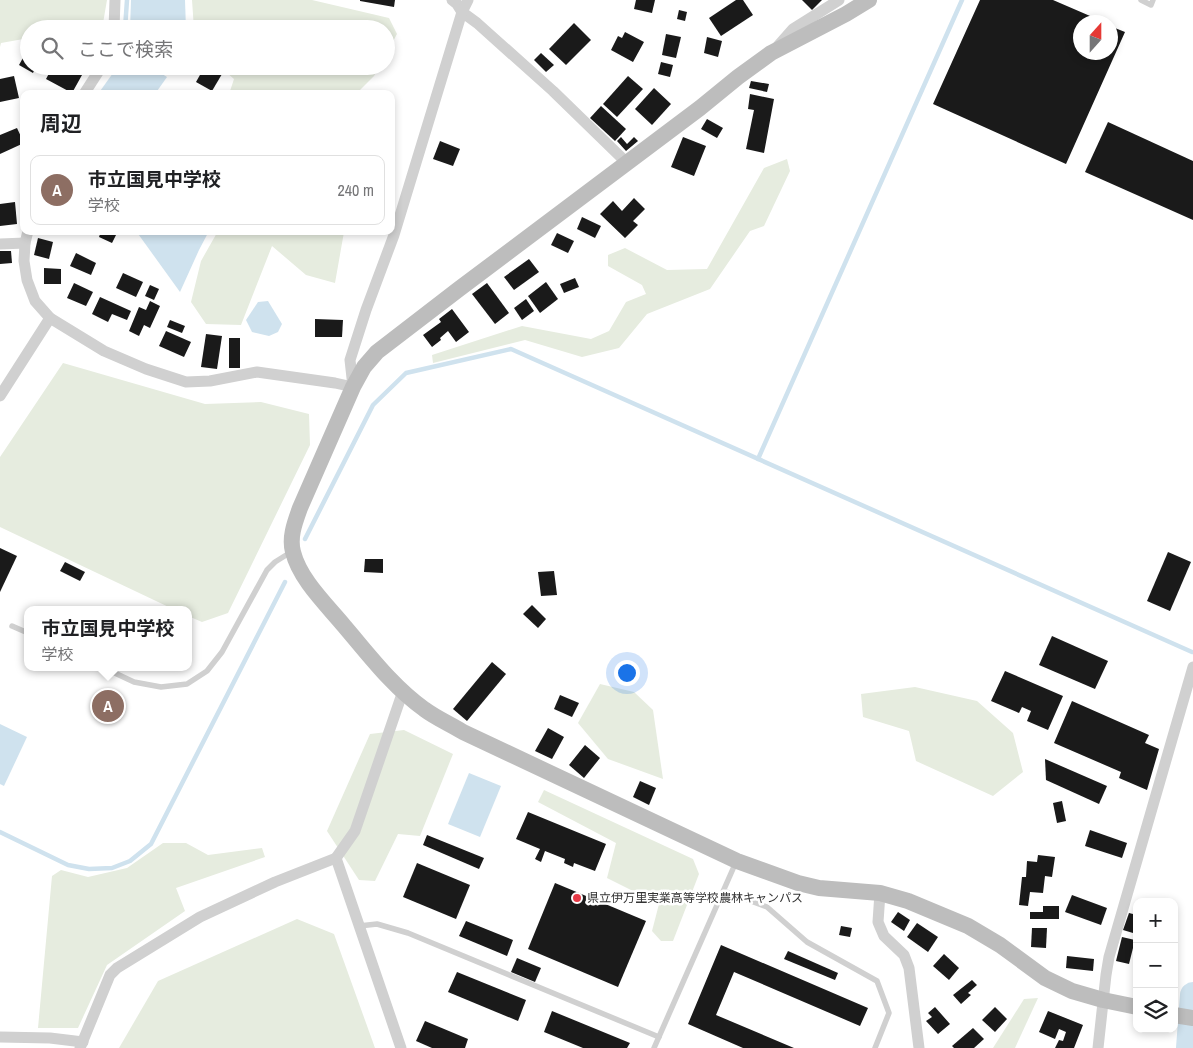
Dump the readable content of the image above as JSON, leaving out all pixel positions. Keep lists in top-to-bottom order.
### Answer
{
  "places": ["県立伊万里実業高等学校農林キャンパス"],
  "north": "top",
  "page": {
    "search": "ここで検索",
    "heading": "周辺",
    "list": [
      {
        "mark": "A",
        "name": "市立国見中学校",
        "note": "学校",
        "value": "240 m"
      }
    ],
    "popup": ["市立国見中学校", "学校"],
    "pins": "A",
    "map_buttons": ["+", "−"]
  }
}
